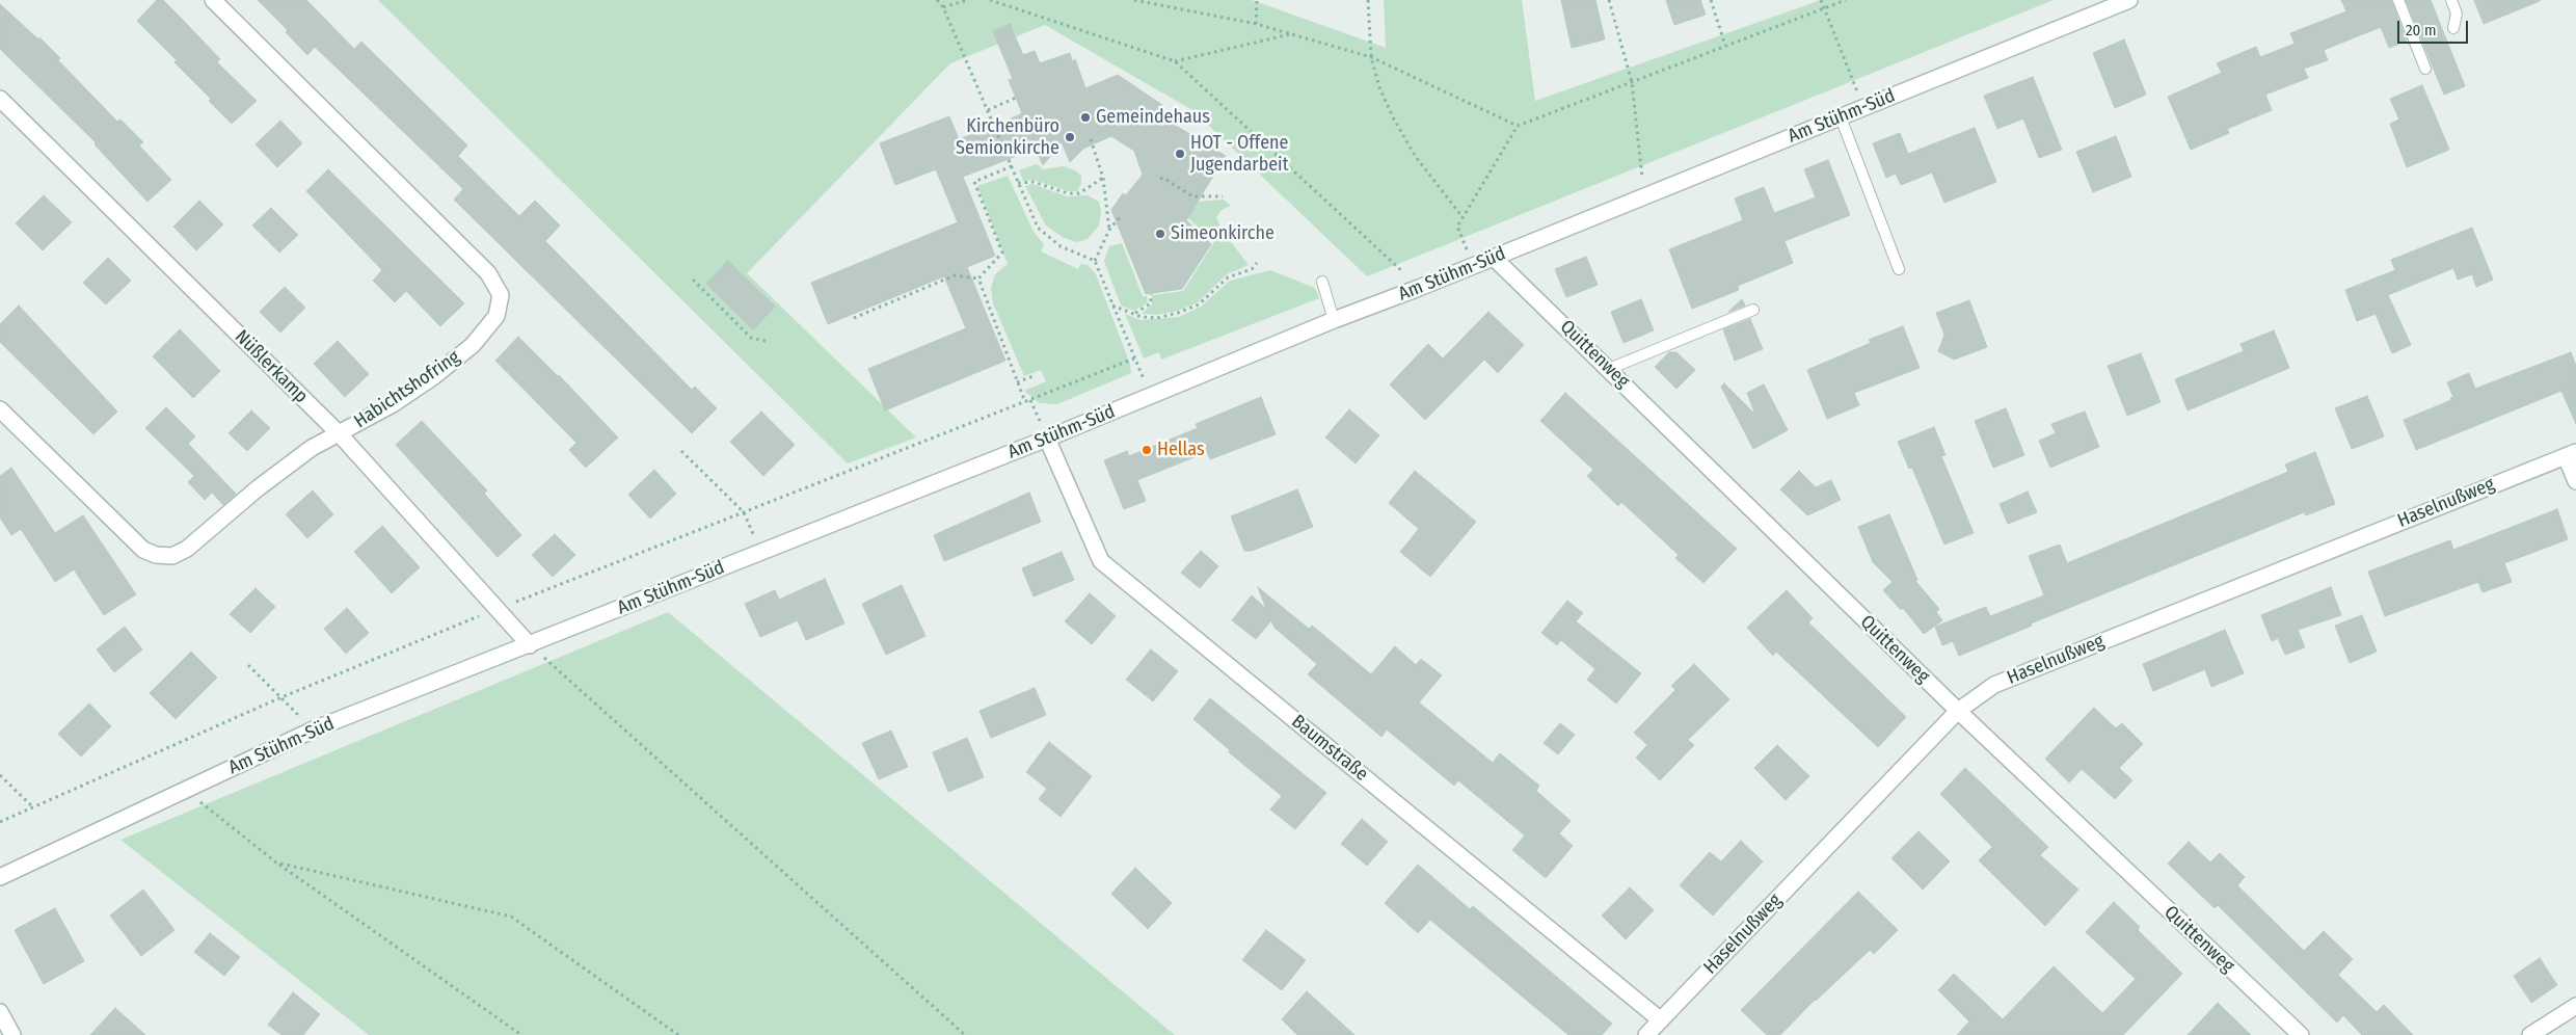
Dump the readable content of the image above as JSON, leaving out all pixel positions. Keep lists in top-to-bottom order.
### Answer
{
  "streets": {
    "street": [
      "Am Stühm-Süd",
      "Quittenweg",
      "Nüßlerkamp",
      "Habichtshofring",
      "Haselnußweg",
      "Baumstraße"
    ]
  },
  "crossings": [
    ["Am Stühm-Süd", "Quittenweg"],
    ["Am Stühm-Süd", "Nüßlerkamp"],
    ["Am Stühm-Süd", "Baumstraße"],
    ["Quittenweg", "Haselnußweg"],
    ["Nüßlerkamp", "Habichtshofring"],
    ["Haselnußweg", "Baumstraße"]
  ],
  "places": [
    "Gemeindehaus",
    "Kirchenbüro Semionkirche",
    "HOT - Offene Jugendarbeit",
    "Simeonkirche",
    "Hellas"
  ],
  "scale_bar": "20 m"
}
